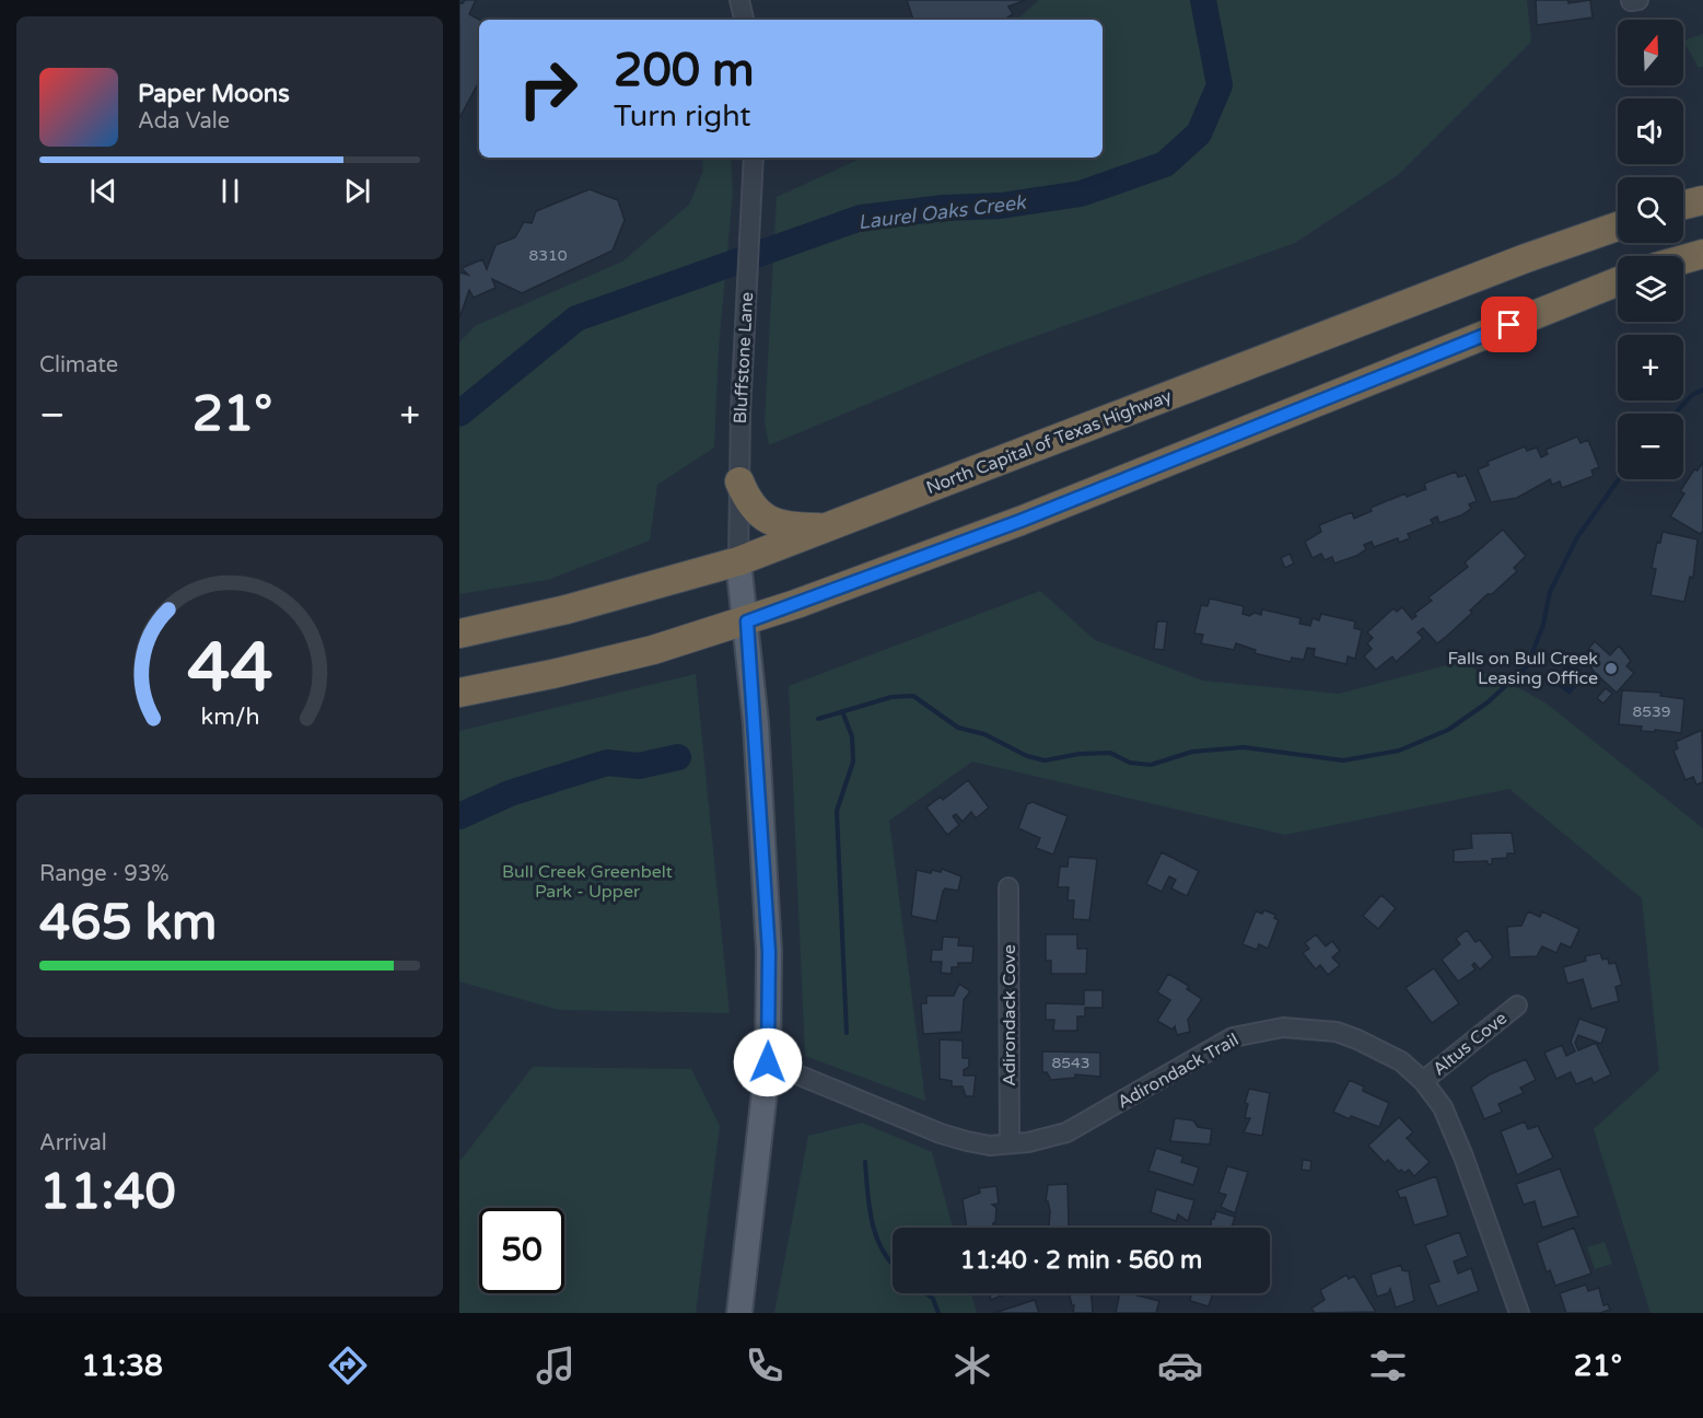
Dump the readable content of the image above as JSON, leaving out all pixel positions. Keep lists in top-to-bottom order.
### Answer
{
  "streets": {
    "highway": ["North Capital of Texas Highway"],
    "street": [
      "Bluffstone Lane",
      "Adirondack Cove",
      "Altus Cove",
      "Adirondack Trail"
    ]
  },
  "crossings": [
    ["Bluffstone Lane", "North Capital of Texas Highway"],
    ["Adirondack Cove", "Adirondack Trail"],
    ["Altus Cove", "Adirondack Trail"]
  ],
  "water": ["Laurel Oaks Creek"],
  "parks": ["Bull Creek Greenbelt Park - Upper"],
  "places": ["Falls on Bull Creek Leasing Office"],
  "house_numbers": ["8310", "8539", "8543"],
  "north": "top",
  "page": {
    "map_buttons": ["+", "−"],
    "turn": ["200 m", "Turn right"],
    "song": ["Paper Moons", "Ada Vale"],
    "tile": [
      "Climate",
      ["Range · 93%", "465 km"],
      ["Arrival", "11:40"]
    ],
    "heat": ["−", "21°", "+"],
    "limit": "50",
    "trip": "11:40 · 2 min · 560 m",
    "tabs": ["11:38", "21°"],
    "gauge": ["44", "km/h"]
  }
}
